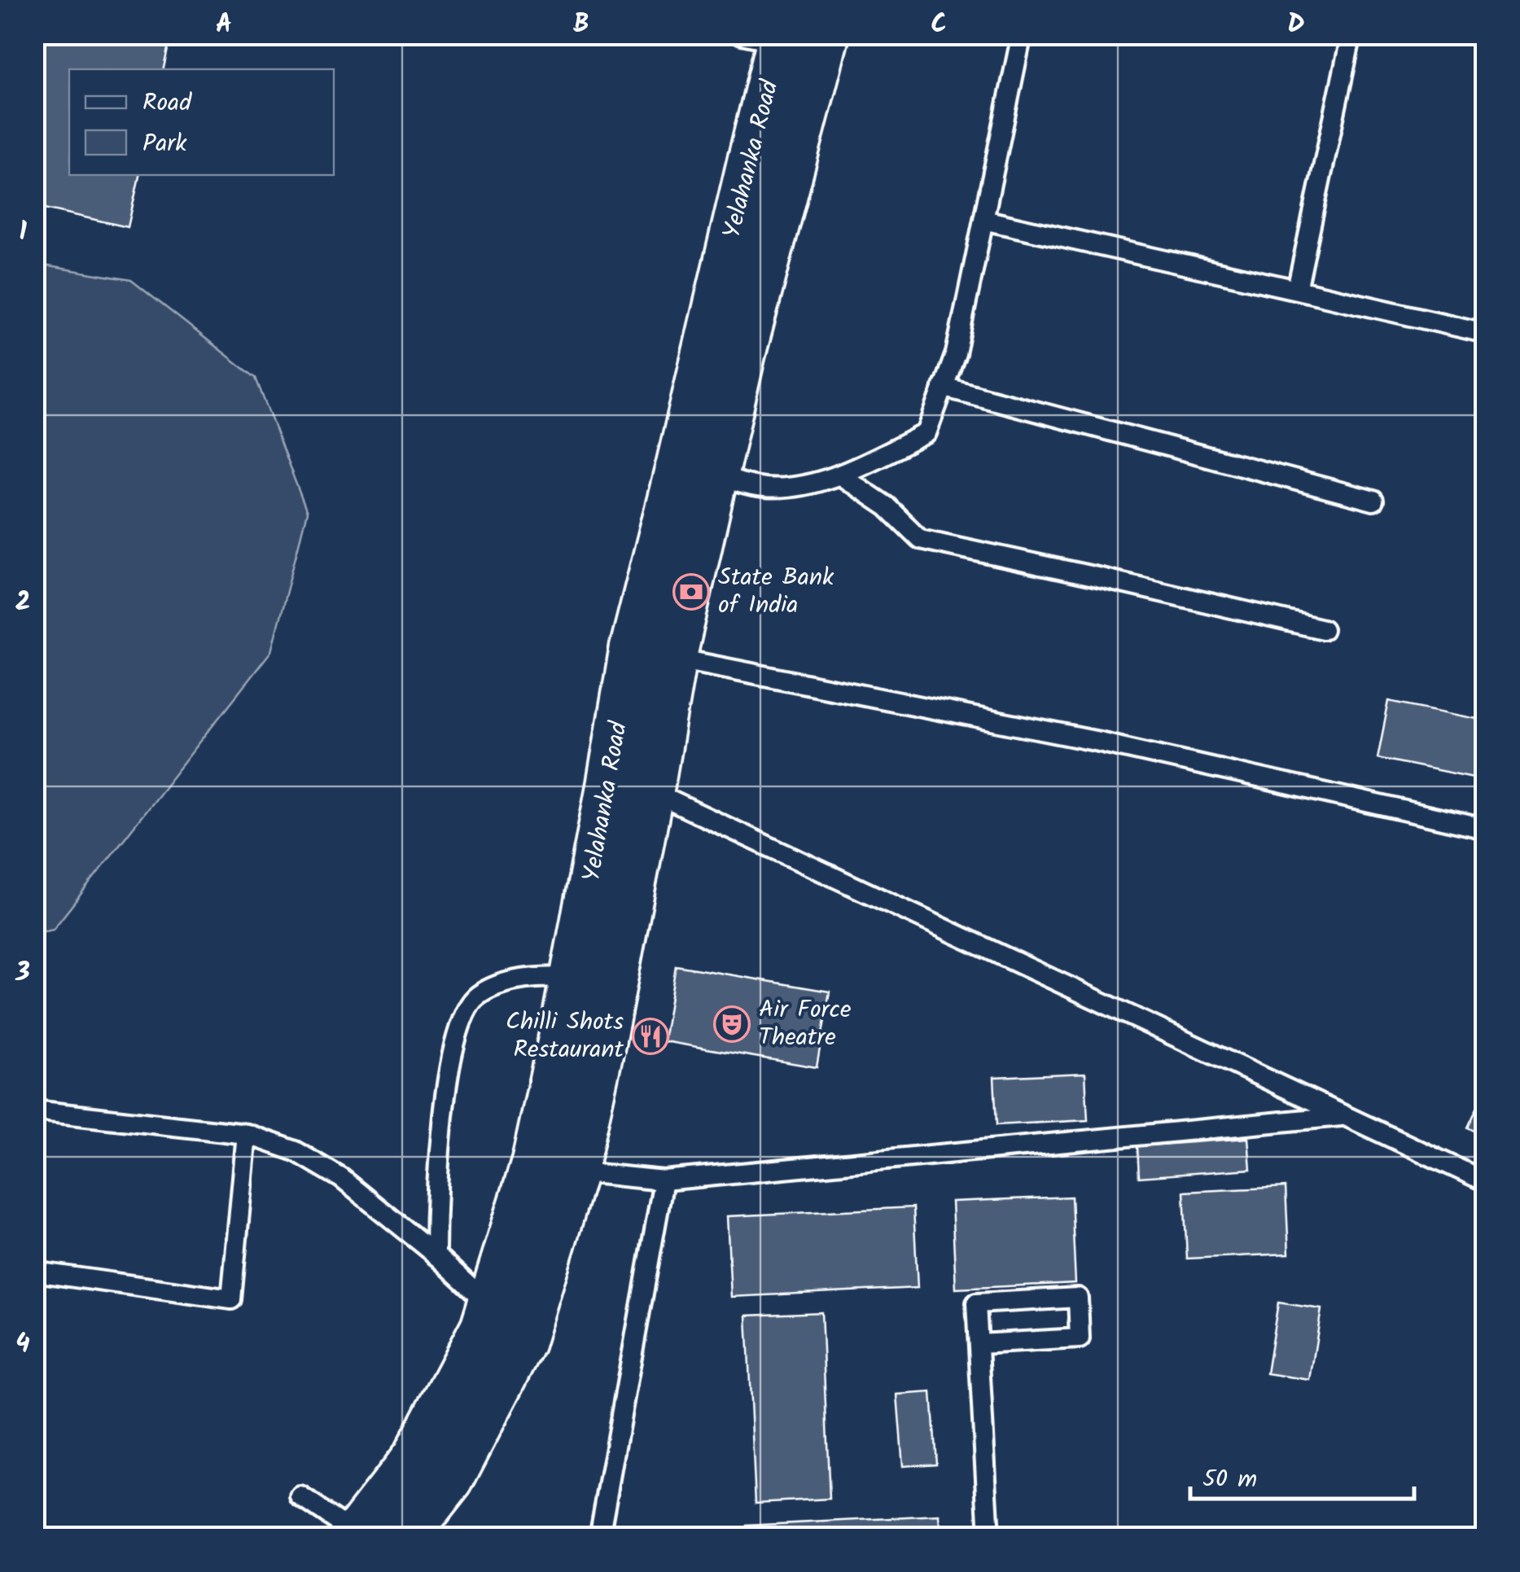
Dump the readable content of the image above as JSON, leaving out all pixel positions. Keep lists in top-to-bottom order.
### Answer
{
  "streets": {
    "main road": ["Yelahanka Road"]
  },
  "places": {
    "bank": ["State Bank of India"],
    "theatre": ["Air Force Theatre"],
    "restaurant": ["Chilli Shots Restaurant"]
  },
  "legend": ["Road", "Park"],
  "scale_bar": "50 m",
  "grid": {
    "columns": [
      "A",
      "B",
      "C",
      "D"
    ],
    "rows": [
      "1",
      "2",
      "3",
      "4"
    ]
  }
}
